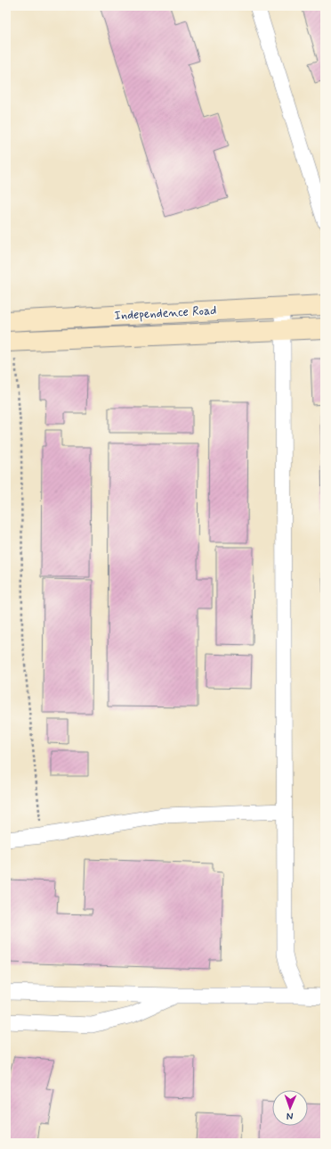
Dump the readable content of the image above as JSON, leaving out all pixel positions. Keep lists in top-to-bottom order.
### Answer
{
  "streets": {
    "main road": ["Independence Road"]
  },
  "north": "bottom"
}
